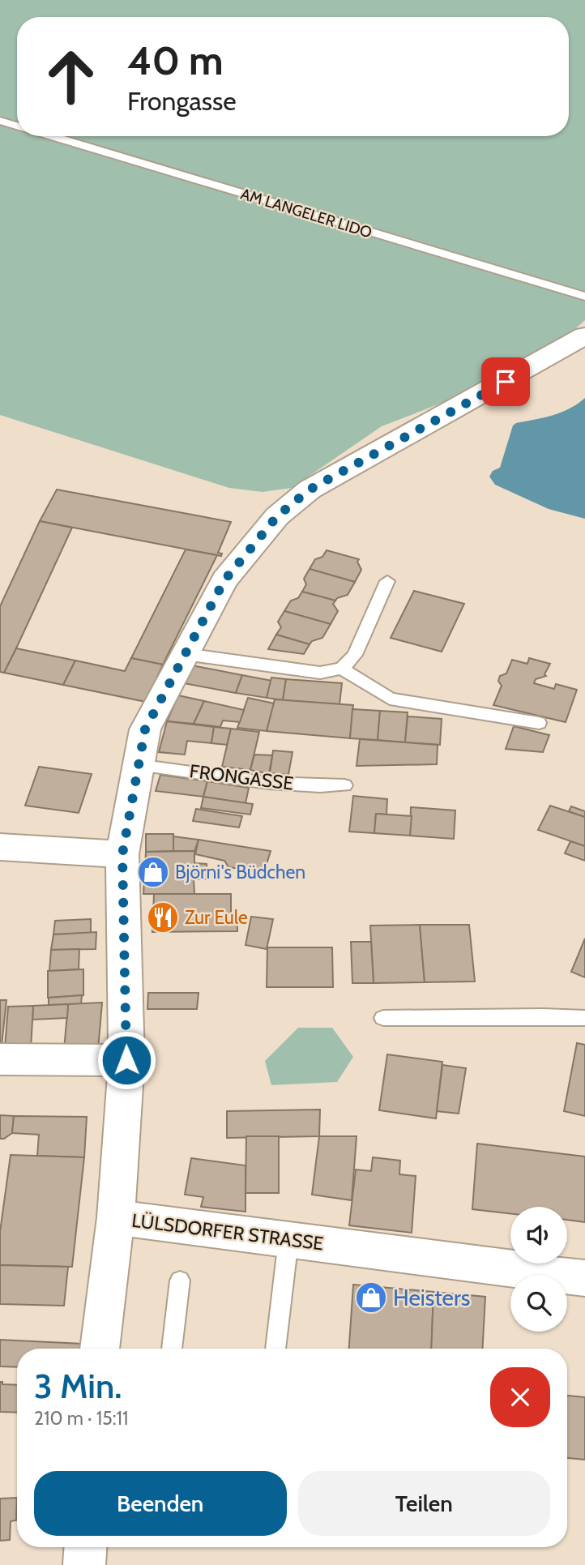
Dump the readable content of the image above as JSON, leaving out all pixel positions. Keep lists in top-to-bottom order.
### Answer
{
  "streets": {
    "street": ["LÜLSDORFER STRASSE"],
    "lane": ["AM LANGELER LIDO", "FRONGASSE"]
  },
  "places": {
    "shop": ["Björni's Büdchen", "Heisters"],
    "restaurant": ["Zur Eule"]
  },
  "page": {
    "turn": ["40 m", "Frongasse"],
    "heading": ["3 Min.", "210 m · 15:11"],
    "buttons": ["Beenden", "Teilen"]
  }
}
